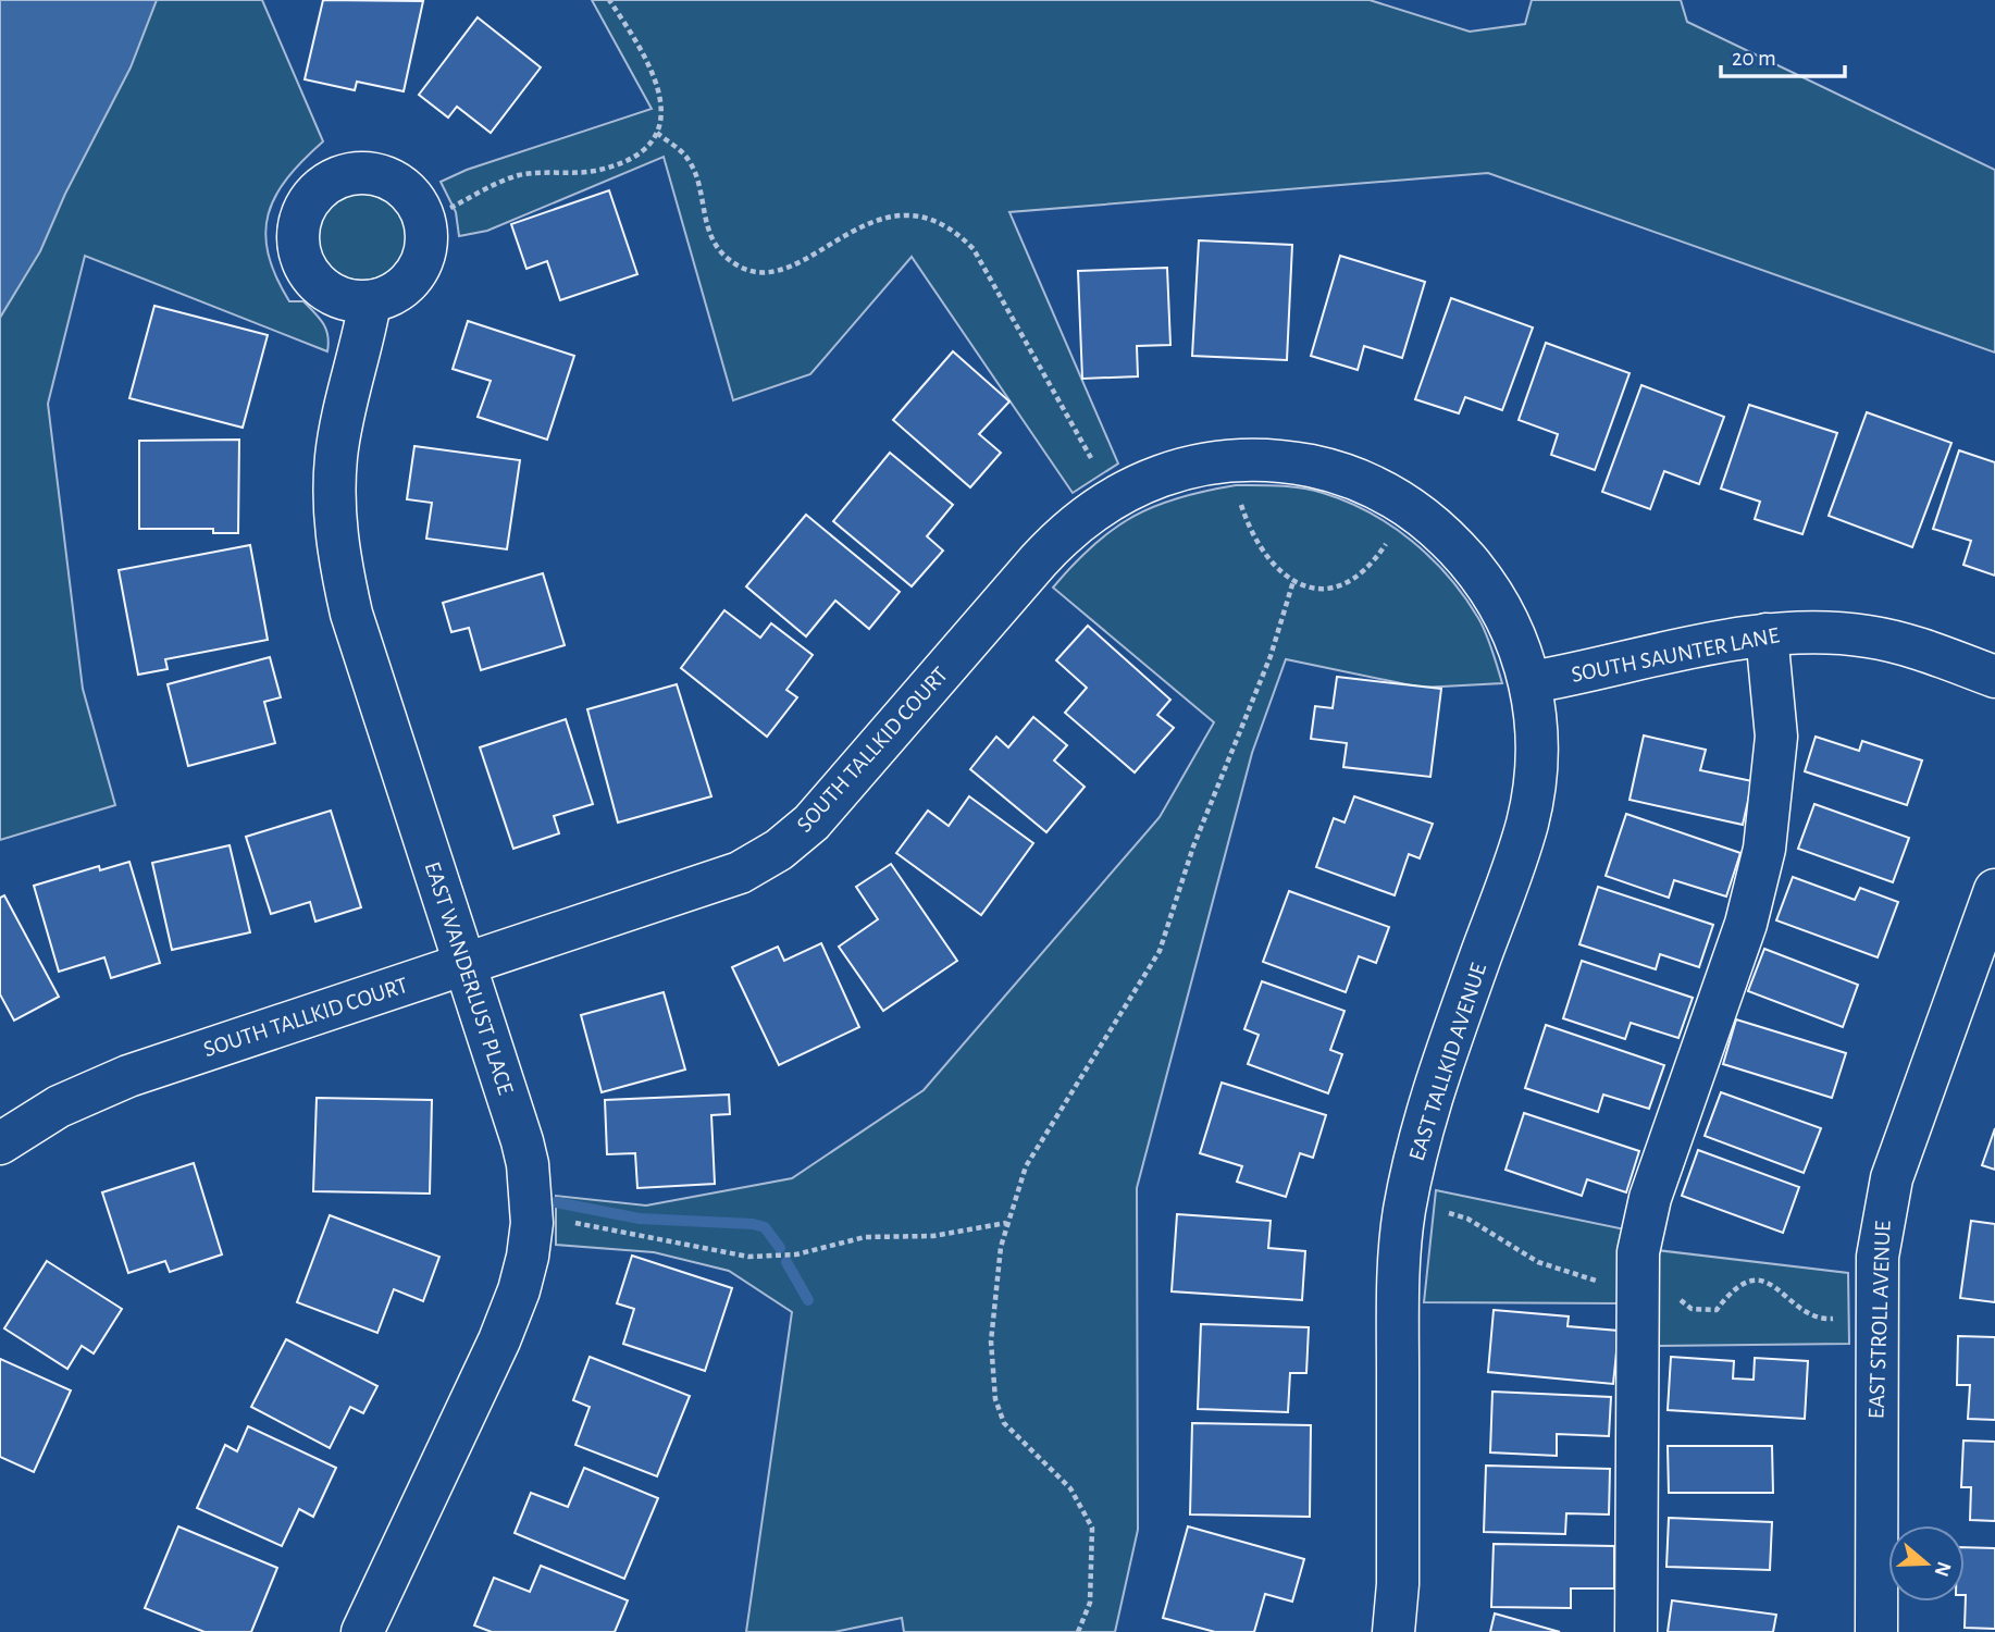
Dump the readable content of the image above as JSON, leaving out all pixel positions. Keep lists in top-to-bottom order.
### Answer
{
  "streets": {
    "street": [
      "SOUTH SAUNTER LANE",
      "SOUTH TALLKID COURT",
      "EAST WANDERLUST PLACE",
      "EAST TALLKID AVENUE",
      "EAST STROLL AVENUE"
    ]
  },
  "crossings": [
    ["SOUTH SAUNTER LANE", "SOUTH TALLKID COURT"],
    ["SOUTH SAUNTER LANE", "EAST TALLKID AVENUE"],
    ["SOUTH TALLKID COURT", "EAST WANDERLUST PLACE"],
    ["SOUTH TALLKID COURT", "EAST TALLKID AVENUE"]
  ],
  "scale_bar": "20 m",
  "north": "right"
}
